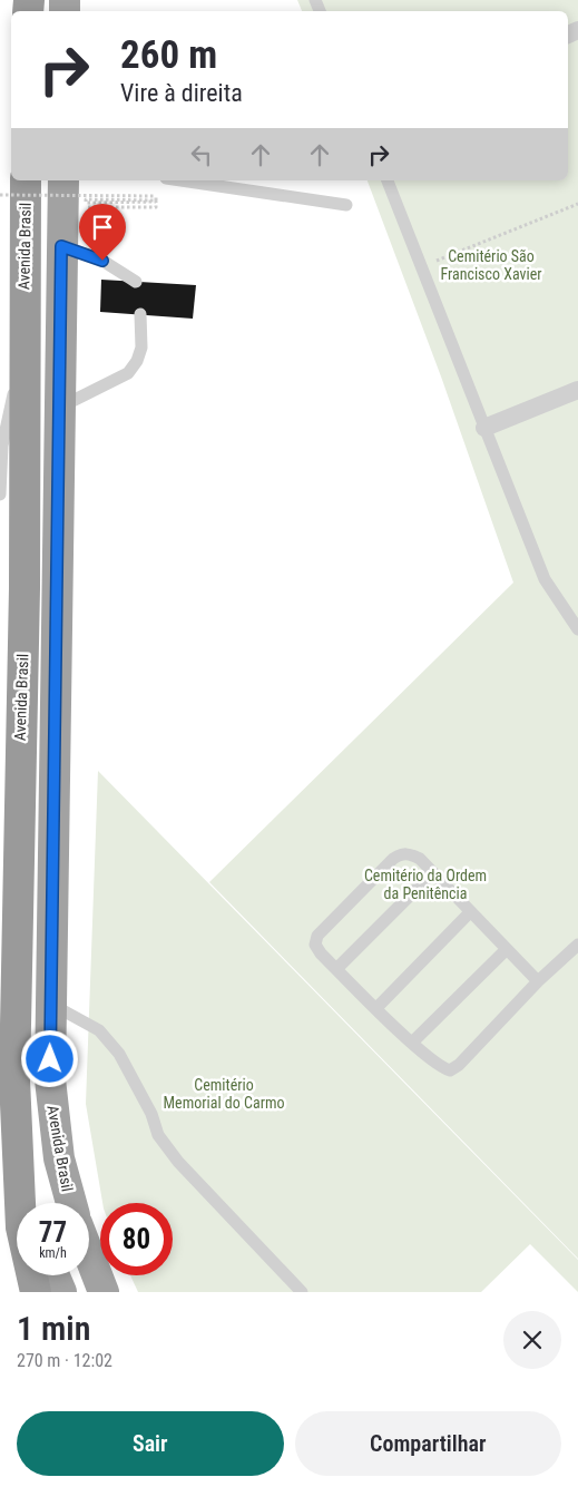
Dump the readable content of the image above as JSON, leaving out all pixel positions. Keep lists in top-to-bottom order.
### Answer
{
  "streets": {
    "highway": ["Avenida Brasil"]
  },
  "parks": ["Cemitério São Francisco Xavier", "Cemitério da Ordem da Penitência", "Cemitério Memorial do Carmo"],
  "page": {
    "turn": ["260 m", "Vire à direita"],
    "speed": "77 km/h",
    "limit": "80",
    "heading": ["1 min", "270 m · 12:02"],
    "buttons": ["Sair", "Compartilhar"]
  }
}
